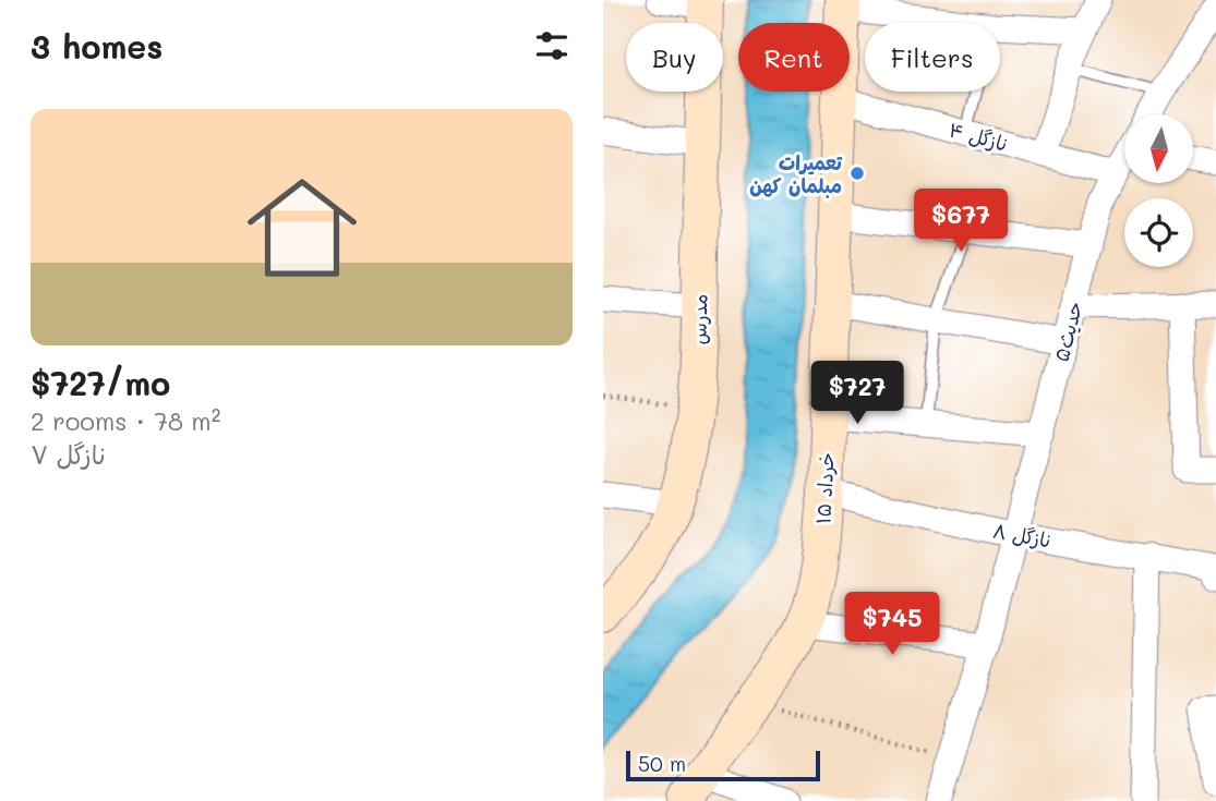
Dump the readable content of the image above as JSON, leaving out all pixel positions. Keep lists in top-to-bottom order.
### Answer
{
  "streets": {
    "street": [
      "نازگل ۴",
      "مدرس",
      "حدیث۵",
      "۱۵ خرداد",
      "نازگل ۸"
    ]
  },
  "crossings": [
    ["نازگل ۴", "حدیث۵"],
    ["نازگل ۴", "۱۵ خرداد"],
    ["حدیث۵", "نازگل ۸"],
    ["۱۵ خرداد", "نازگل ۸"]
  ],
  "places": ["تعمیرات مبلمان کهن"],
  "scale_bar": "50 m",
  "north": "bottom",
  "page": {
    "heading": "3 homes",
    "chip": ["Buy", "Rent", "Filters"],
    "list": [
      {
        "name": "$727/mo",
        "note": "2 rooms · 78 m² · نازگل ۷"
      }
    ],
    "price": ["$677", "$727", "$745"],
    "scale": "50 m"
  }
}
